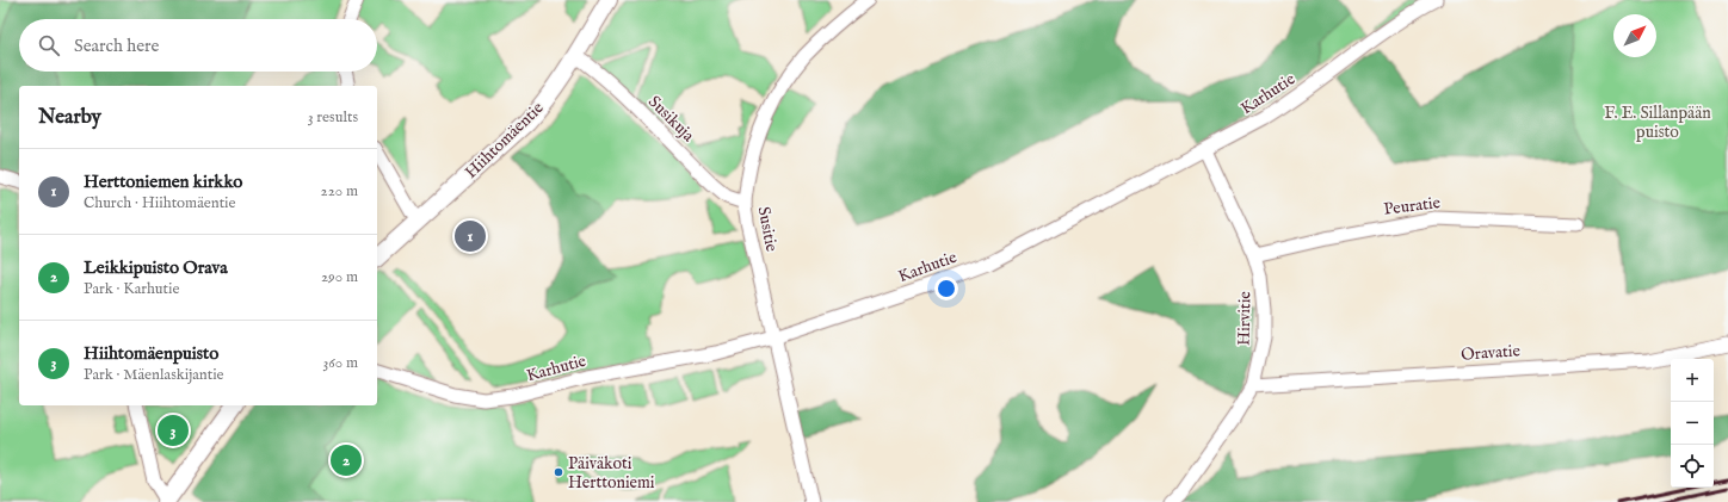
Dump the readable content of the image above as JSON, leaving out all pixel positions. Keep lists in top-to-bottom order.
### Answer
{
  "streets": {
    "street": [
      "Karhutie",
      "Susikuja",
      "Hiihtomäentie",
      "Peuratie",
      "Susitie",
      "Hirvitie",
      "Oravatie"
    ]
  },
  "crossings": [
    ["Karhutie", "Susitie"],
    ["Karhutie", "Hirvitie"],
    ["Susikuja", "Hiihtomäentie"],
    ["Susikuja", "Susitie"],
    ["Peuratie", "Hirvitie"],
    ["Hirvitie", "Oravatie"]
  ],
  "parks": ["F. E. Sillanpään puisto"],
  "places": ["Päiväkoti Herttoniemi"],
  "north": "top right",
  "page": {
    "search": "Search here",
    "heading": ["Nearby", "3 results"],
    "list": [
      {
        "mark": "1",
        "name": "Herttoniemen kirkko",
        "note": "Church · Hiihtomäentie",
        "value": "220 m"
      },
      {
        "mark": "2",
        "name": "Leikkipuisto Orava",
        "note": "Park · Karhutie",
        "value": "290 m"
      },
      {
        "mark": "3",
        "name": "Hiihtomäenpuisto",
        "note": "Park · Mäenlaskijantie",
        "value": "360 m"
      }
    ],
    "pins": ["1", "3", "2"],
    "map_buttons": ["+", "−"]
  }
}
